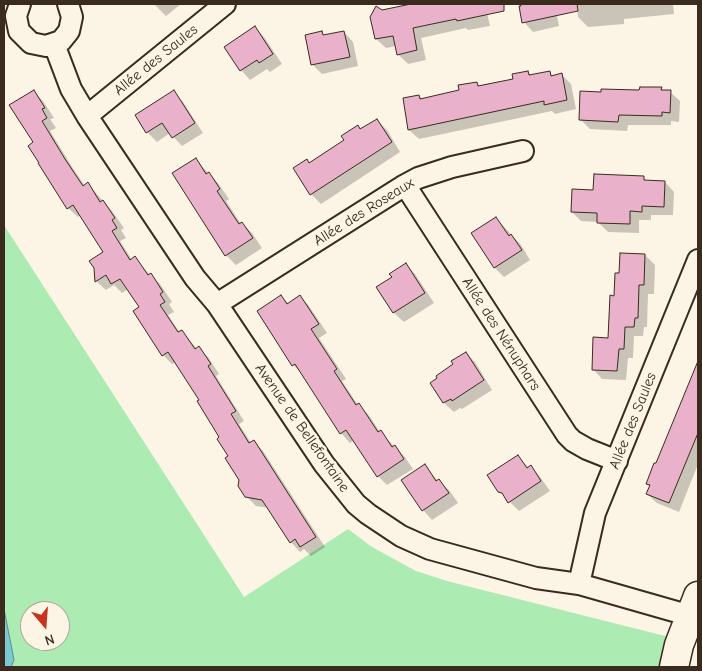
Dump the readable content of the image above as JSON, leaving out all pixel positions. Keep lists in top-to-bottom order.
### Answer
{
  "streets": {
    "street": [
      "Allée des Saules",
      "Allée des Roseaux",
      "Allée des Nénuphars",
      "Avenue de Bellefontaine"
    ]
  },
  "crossings": [
    ["Allée des Saules", "Allée des Nénuphars"],
    ["Allée des Saules", "Avenue de Bellefontaine"],
    ["Allée des Roseaux", "Allée des Nénuphars"],
    ["Allée des Roseaux", "Avenue de Bellefontaine"]
  ],
  "north": "bottom"
}
